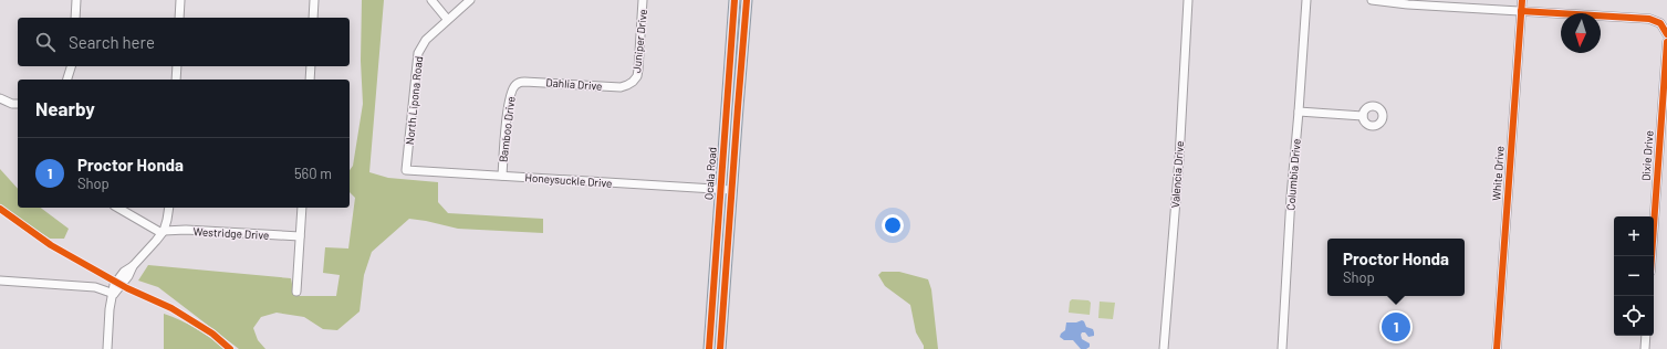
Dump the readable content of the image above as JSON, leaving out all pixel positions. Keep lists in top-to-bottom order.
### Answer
{
  "streets": {
    "main road": ["Ocala Road"],
    "street": [
      "Juniper Drive",
      "Dahlia Drive",
      "North Lipona Road",
      "Bamboo Drive",
      "Dixie Drive",
      "White Drive",
      "Valencia Drive",
      "Columbia Drive",
      "Honeysuckle Drive",
      "Westridge Drive"
    ]
  },
  "crossings": [
    ["Juniper Drive", "Dahlia Drive"],
    ["Dahlia Drive", "Bamboo Drive"],
    ["North Lipona Road", "Honeysuckle Drive"],
    ["Bamboo Drive", "Honeysuckle Drive"],
    ["Ocala Road", "Honeysuckle Drive"]
  ],
  "north": "bottom",
  "page": {
    "search": "Search here",
    "heading": "Nearby",
    "list": [
      {
        "mark": "1",
        "name": "Proctor Honda",
        "note": "Shop",
        "value": "560 m"
      }
    ],
    "map_buttons": ["+", "−"],
    "popup": ["Proctor Honda", "Shop"],
    "pins": "1"
  }
}
